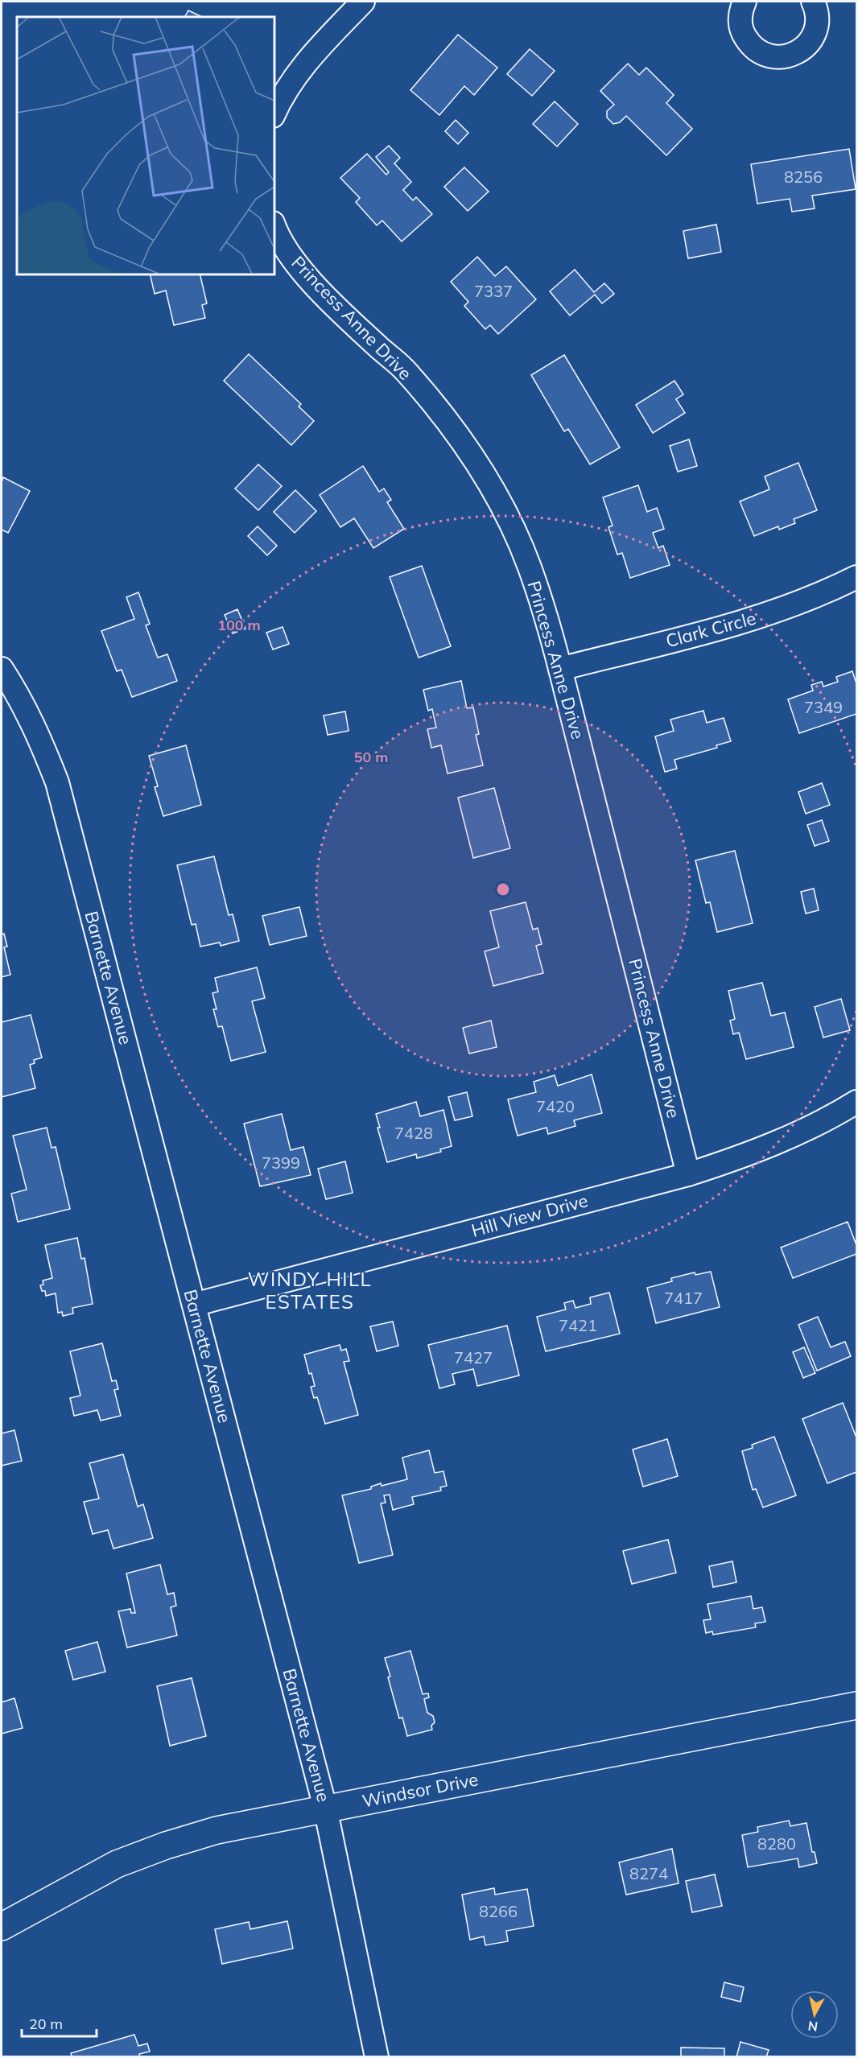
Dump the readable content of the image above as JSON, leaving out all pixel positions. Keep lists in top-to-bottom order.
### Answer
{
  "streets": {
    "street": [
      "Princess Anne Drive",
      "Clark Circle",
      "Barnette Avenue",
      "Hill View Drive",
      "Windsor Drive"
    ]
  },
  "crossings": [
    ["Princess Anne Drive", "Clark Circle"],
    ["Princess Anne Drive", "Hill View Drive"],
    ["Barnette Avenue", "Hill View Drive"],
    ["Barnette Avenue", "Windsor Drive"]
  ],
  "districts": ["WINDY HILL ESTATES"],
  "house_numbers": [
    "8256",
    "7337",
    "7349",
    "7420",
    "7428",
    "7399",
    "7417",
    "7421",
    "7427",
    "8280",
    "8274",
    "8266"
  ],
  "scale_bar": "20 m",
  "north": "bottom",
  "rings": ["100 m", "50 m"]
}
